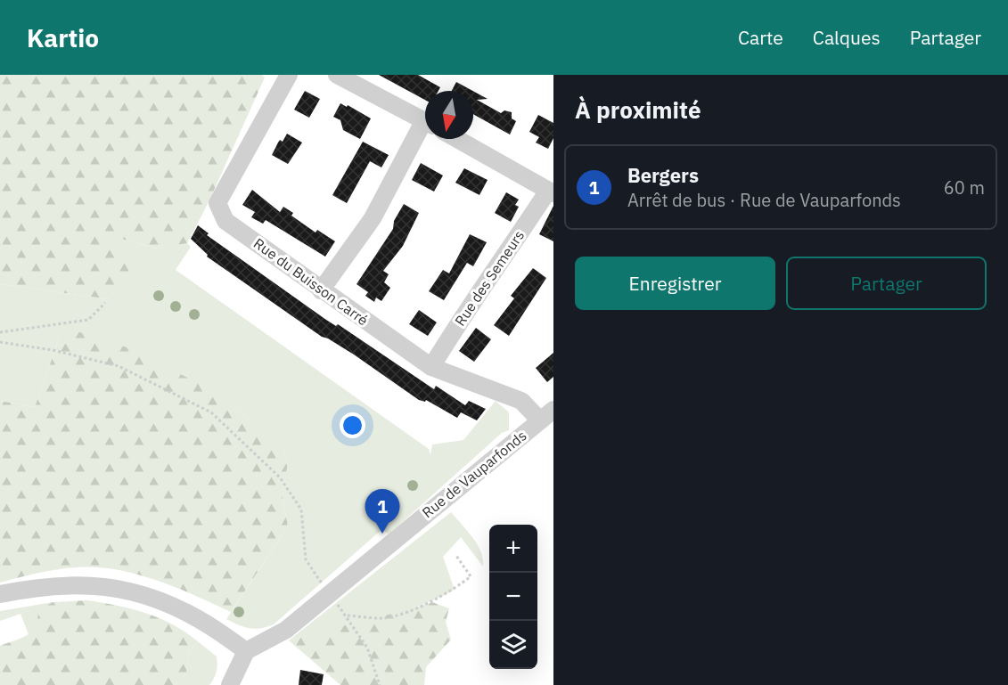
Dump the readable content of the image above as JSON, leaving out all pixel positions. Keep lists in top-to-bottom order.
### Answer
{
  "streets": {
    "street": ["Rue des Semeurs", "Rue du Buisson Carré", "Rue de Vauparfonds"]
  },
  "crossings": [
    ["Rue des Semeurs", "Rue du Buisson Carré"],
    ["Rue du Buisson Carré", "Rue de Vauparfonds"]
  ],
  "north": "bottom",
  "page": {
    "header": "Kartio",
    "nav": ["Carte", "Calques", "Partager"],
    "heading": "À proximité",
    "list": [
      {
        "mark": "1",
        "name": "Bergers",
        "note": "Arrêt de bus · Rue de Vauparfonds",
        "value": "60 m"
      }
    ],
    "buttons": ["Enregistrer", "Partager"],
    "pins": "1",
    "map_buttons": ["+", "−"]
  }
}
